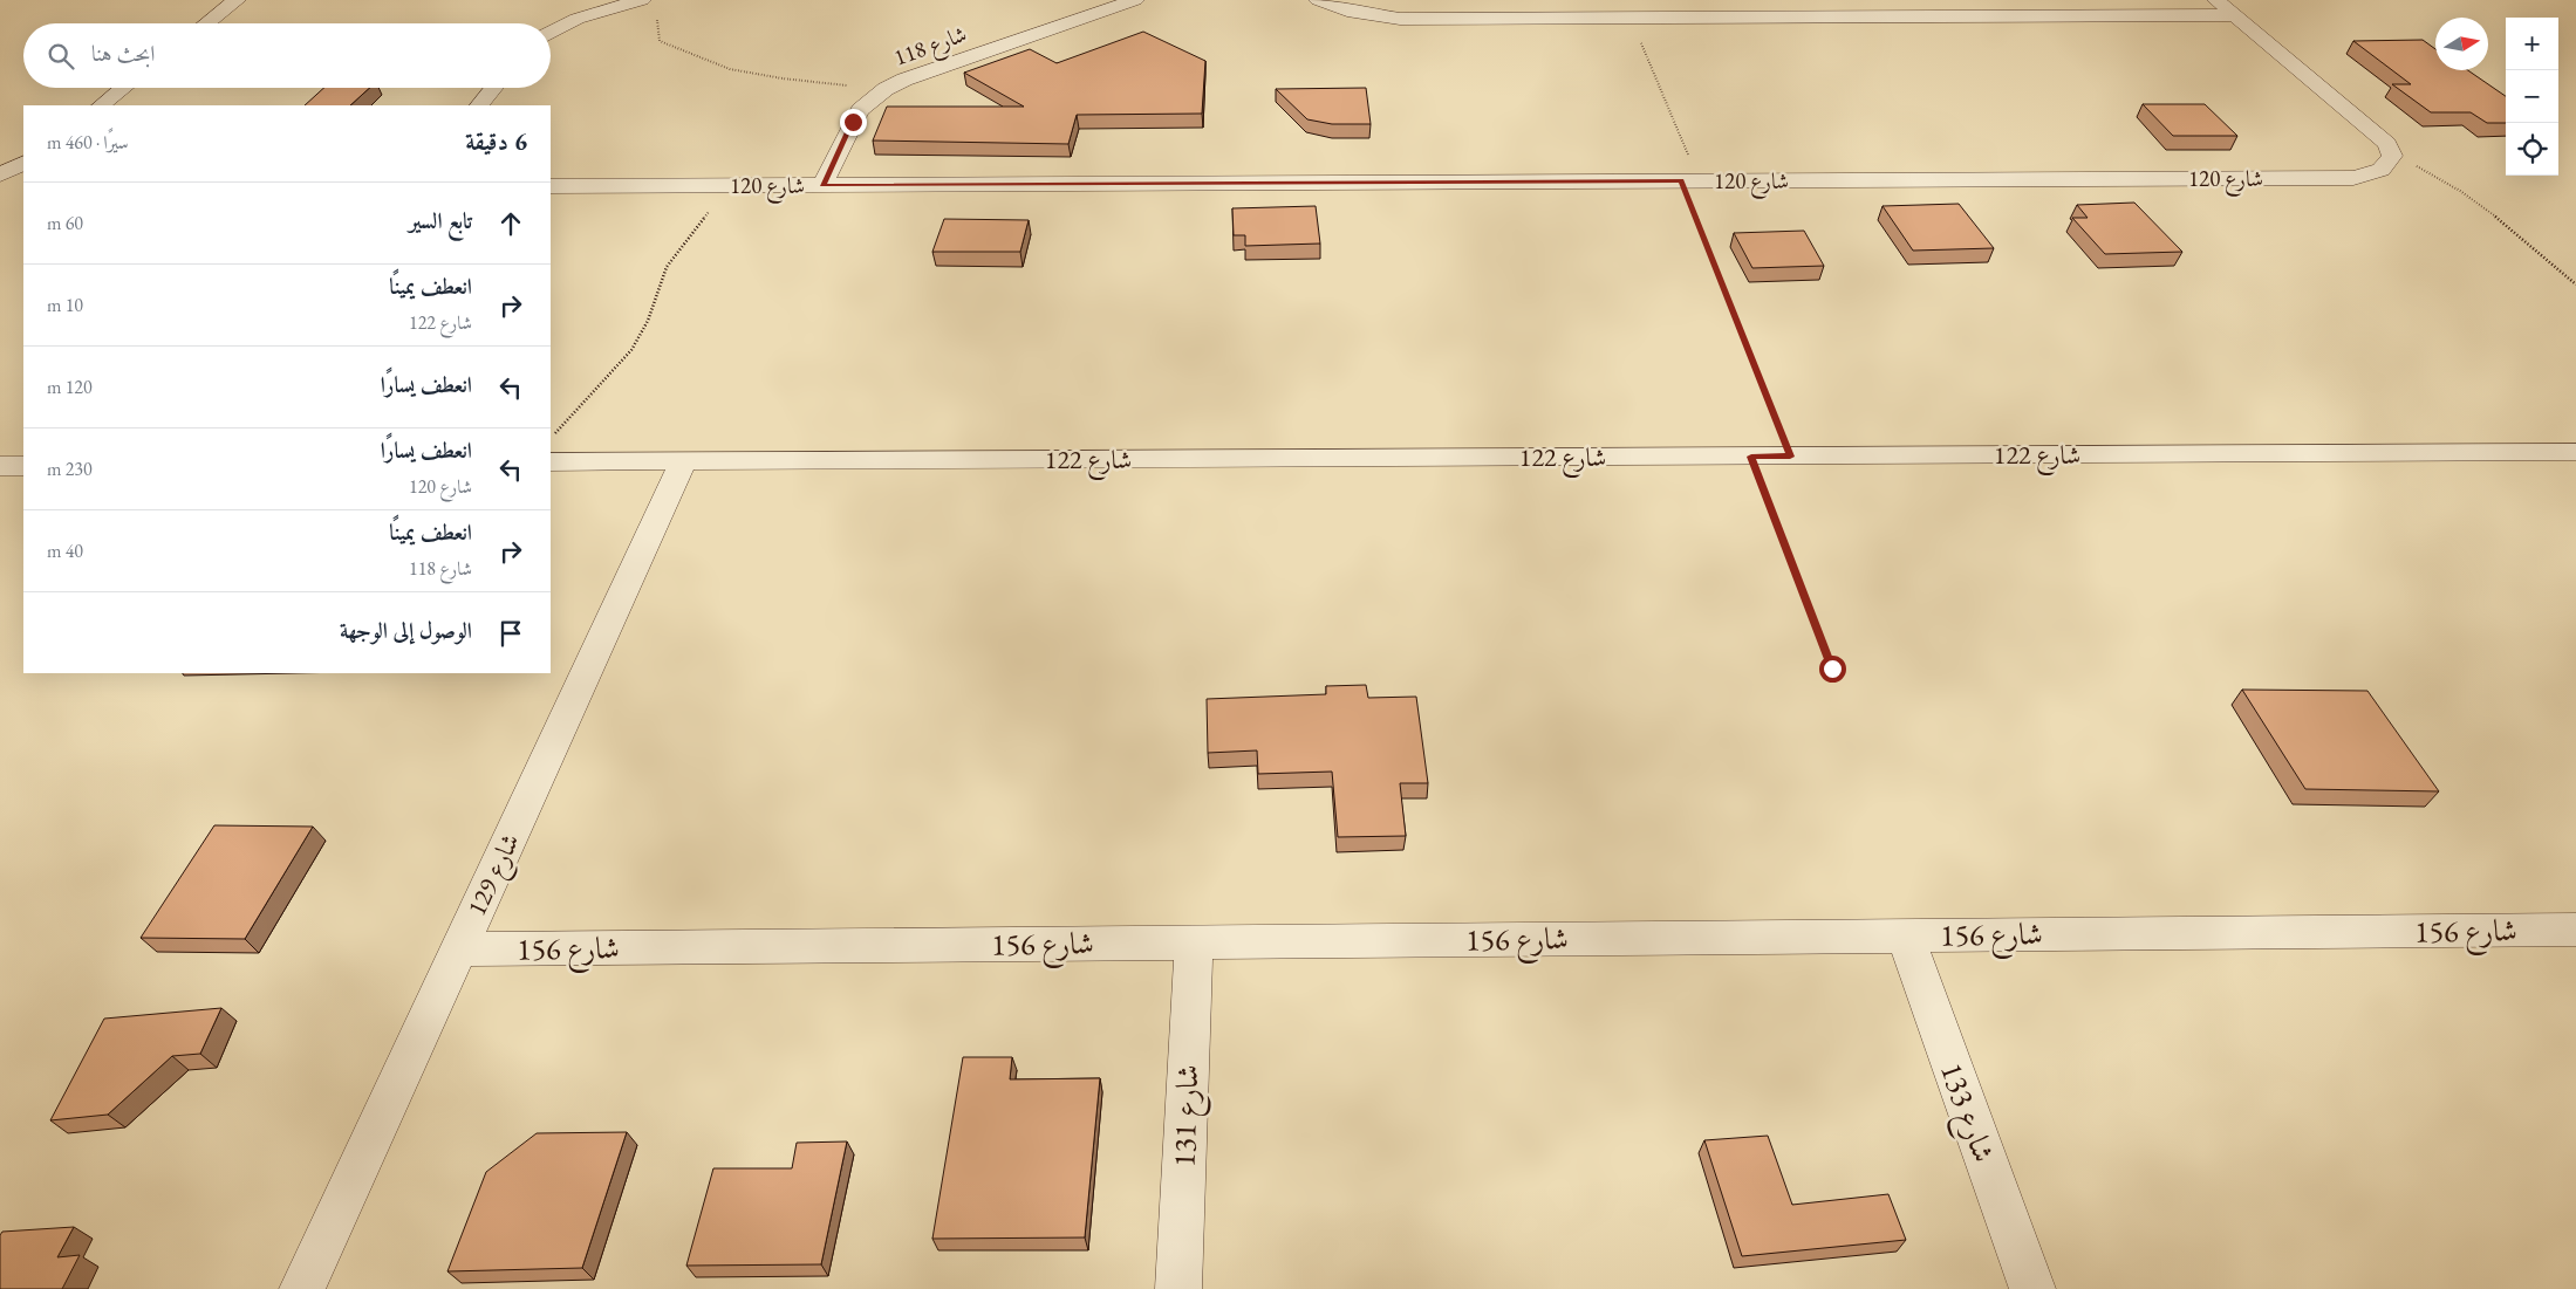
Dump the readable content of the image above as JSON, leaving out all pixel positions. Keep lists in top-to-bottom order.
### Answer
{
  "streets": {
    "street": [
      "شارع 118",
      "شارع 120",
      "شارع 122",
      "شارع 129",
      "شارع 156",
      "شارع 133",
      "شارع 131"
    ]
  },
  "crossings": [
    ["شارع 118", "شارع 120"],
    ["شارع 122", "شارع 129"],
    ["شارع 129", "شارع 156"],
    ["شارع 156", "شارع 133"],
    ["شارع 156", "شارع 131"]
  ],
  "north": "right",
  "page": {
    "map_buttons": ["+", "−"],
    "search": "ابحث هنا",
    "heading": ["6 دقيقة", "سيرًا · 460 m"],
    "list": [
      ["تابع السير", "60 m"],
      ["انعطف يمينًا", "شارع 122", "10 m"],
      ["انعطف يسارًا", "120 m"],
      ["انعطف يسارًا", "شارع 120", "230 m"],
      ["انعطف يمينًا", "شارع 118", "40 m"],
      "الوصول إلى الوجهة"
    ]
  }
}
